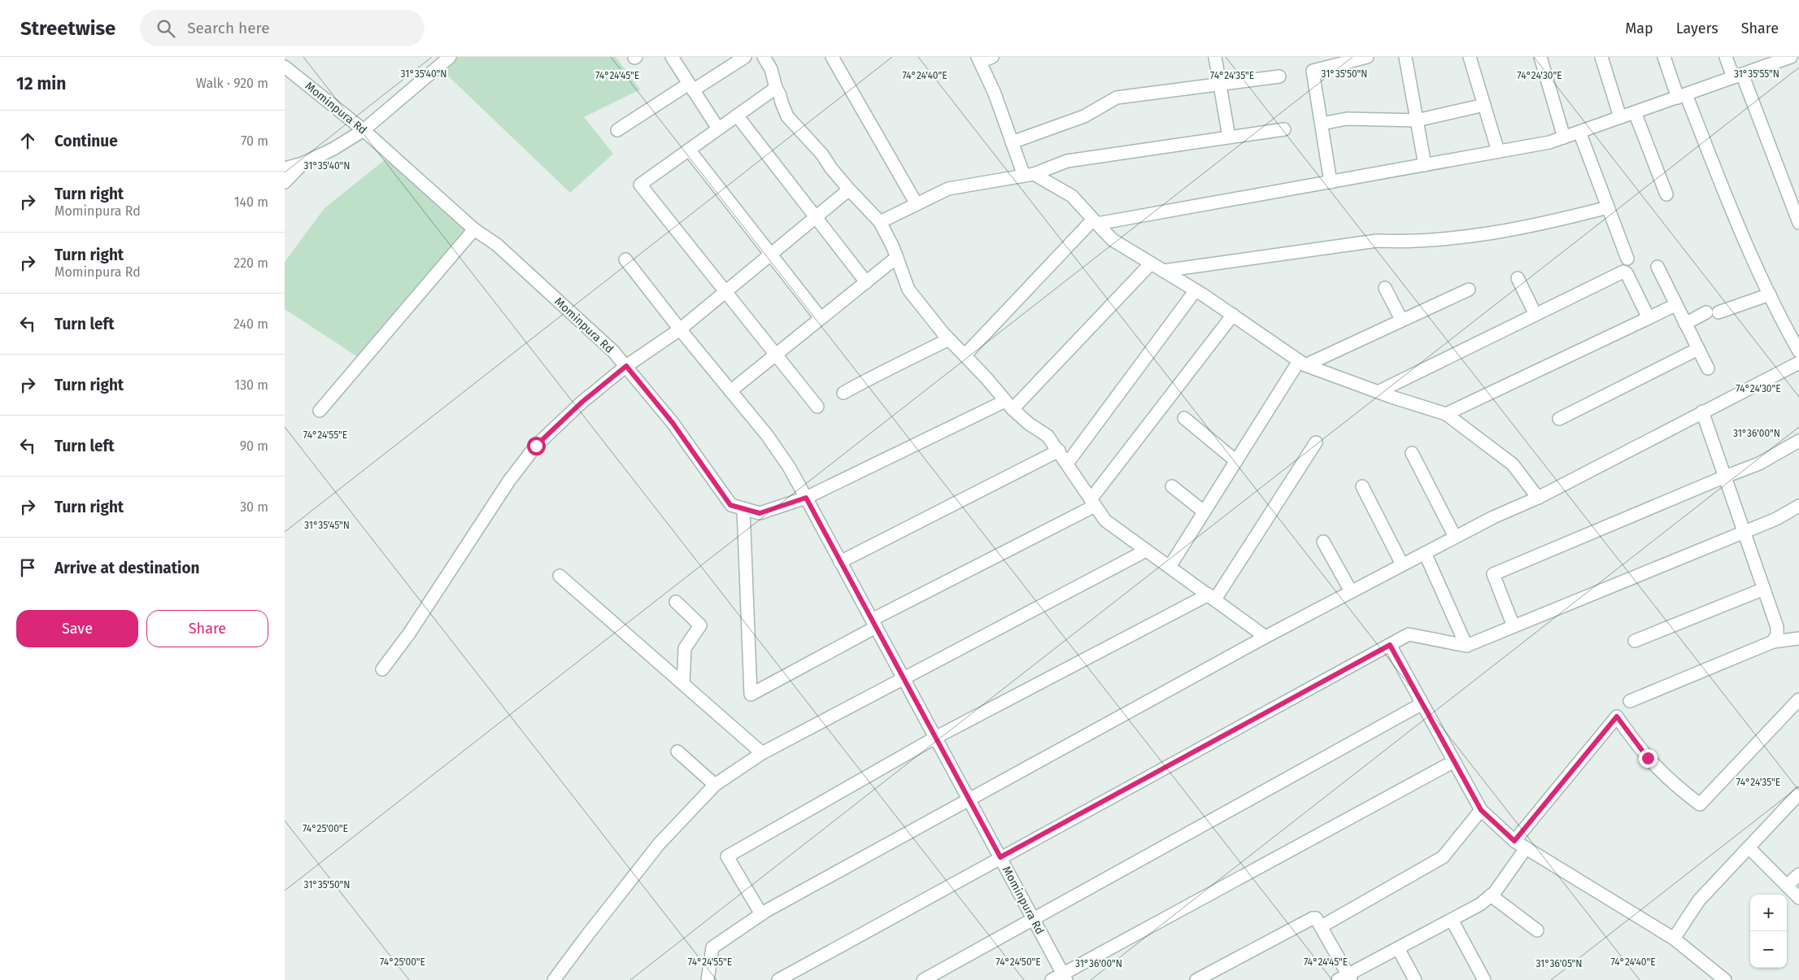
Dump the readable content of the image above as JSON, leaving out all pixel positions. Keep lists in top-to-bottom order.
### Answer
{
  "streets": {
    "street": ["Mominpura Rd"]
  },
  "page": {
    "header": "Streetwise",
    "search": "Search here",
    "nav": ["Map", "Layers", "Share"],
    "heading": ["12 min", "Walk · 920 m"],
    "list": [
      ["Continue", "70 m"],
      ["Turn right", "Mominpura Rd", "140 m"],
      ["Turn right", "Mominpura Rd", "220 m"],
      ["Turn left", "240 m"],
      ["Turn right", "130 m"],
      ["Turn left", "90 m"],
      ["Turn right", "30 m"],
      "Arrive at destination"
    ],
    "buttons": ["Save", "Share"],
    "map_buttons": ["+", "−"]
  },
  "coordinates": [
    "31°35'40\"N",
    "31°35'50\"N",
    "31°35'55\"N",
    "74°24'45\"E",
    "74°24'40\"E",
    "74°24'35\"E",
    "74°24'30\"E",
    "31°36'00\"N",
    "74°24'55\"E",
    "31°35'45\"N",
    "74°25'00\"E",
    "74°24'50\"E",
    "31°36'05\"N"
  ]
}
